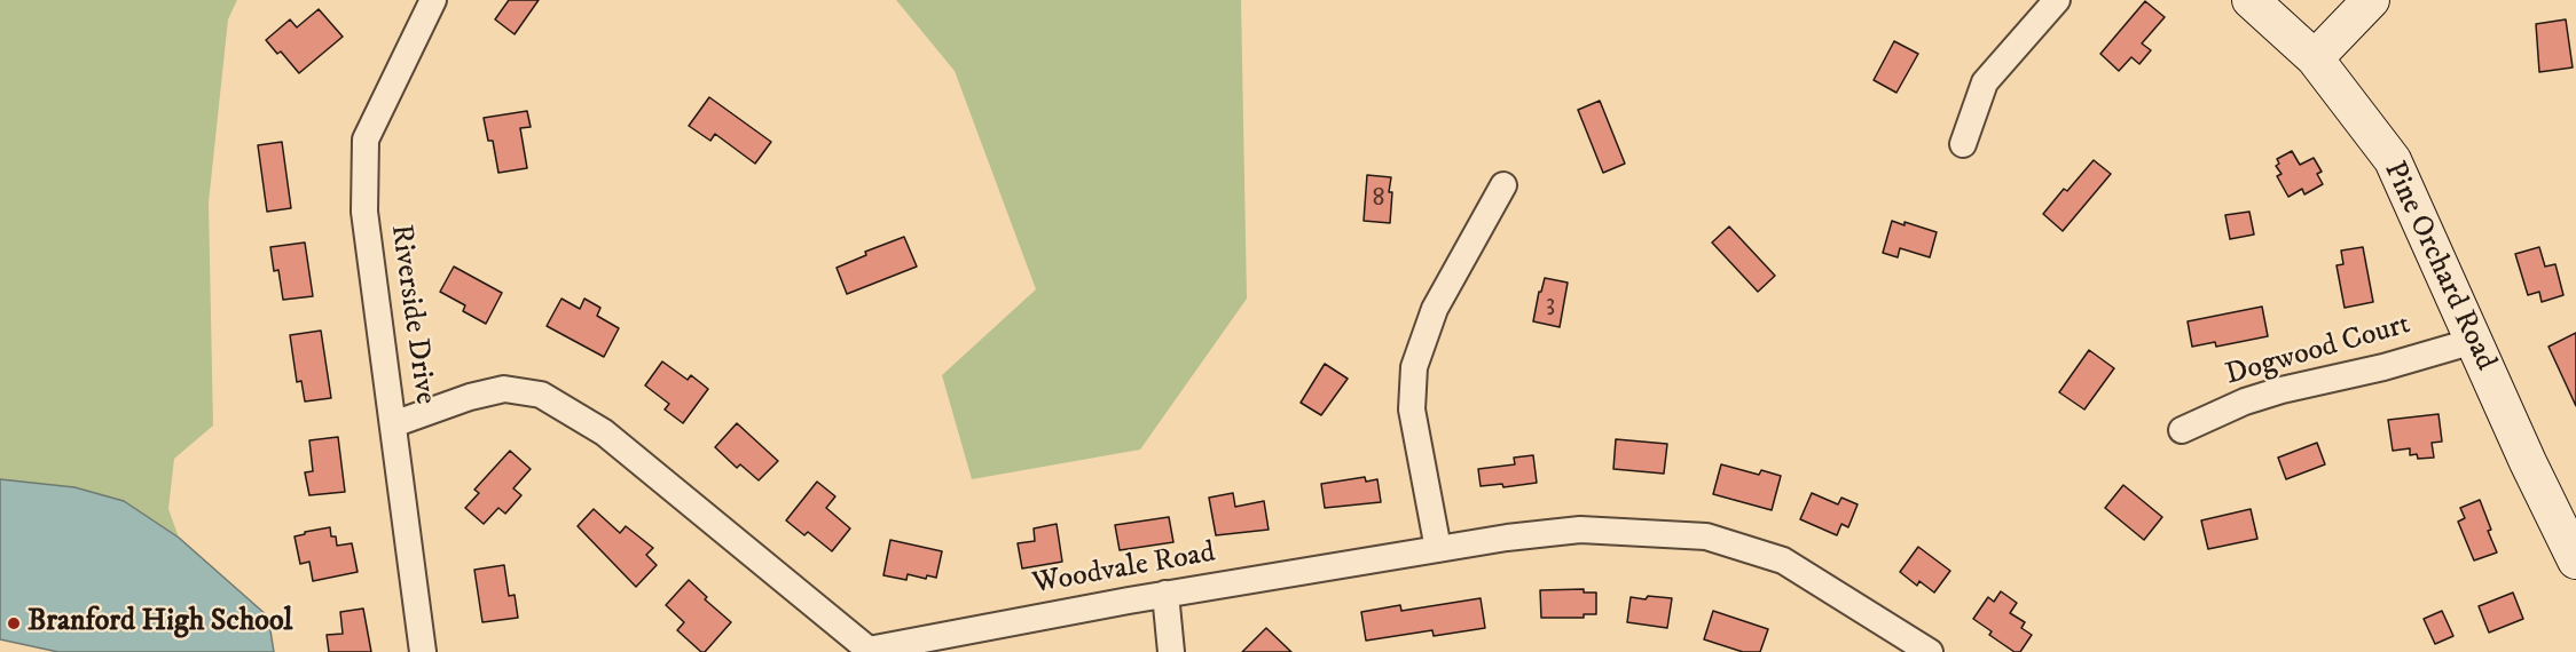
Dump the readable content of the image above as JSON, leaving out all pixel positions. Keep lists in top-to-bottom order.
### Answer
{
  "streets": {
    "street": [
      "Pine Orchard Road",
      "Riverside Drive",
      "Dogwood Court",
      "Woodvale Road"
    ]
  },
  "crossings": [
    ["Pine Orchard Road", "Dogwood Court"],
    ["Riverside Drive", "Woodvale Road"]
  ],
  "places": ["Branford High School"],
  "house_numbers": ["8", "3"]
}
